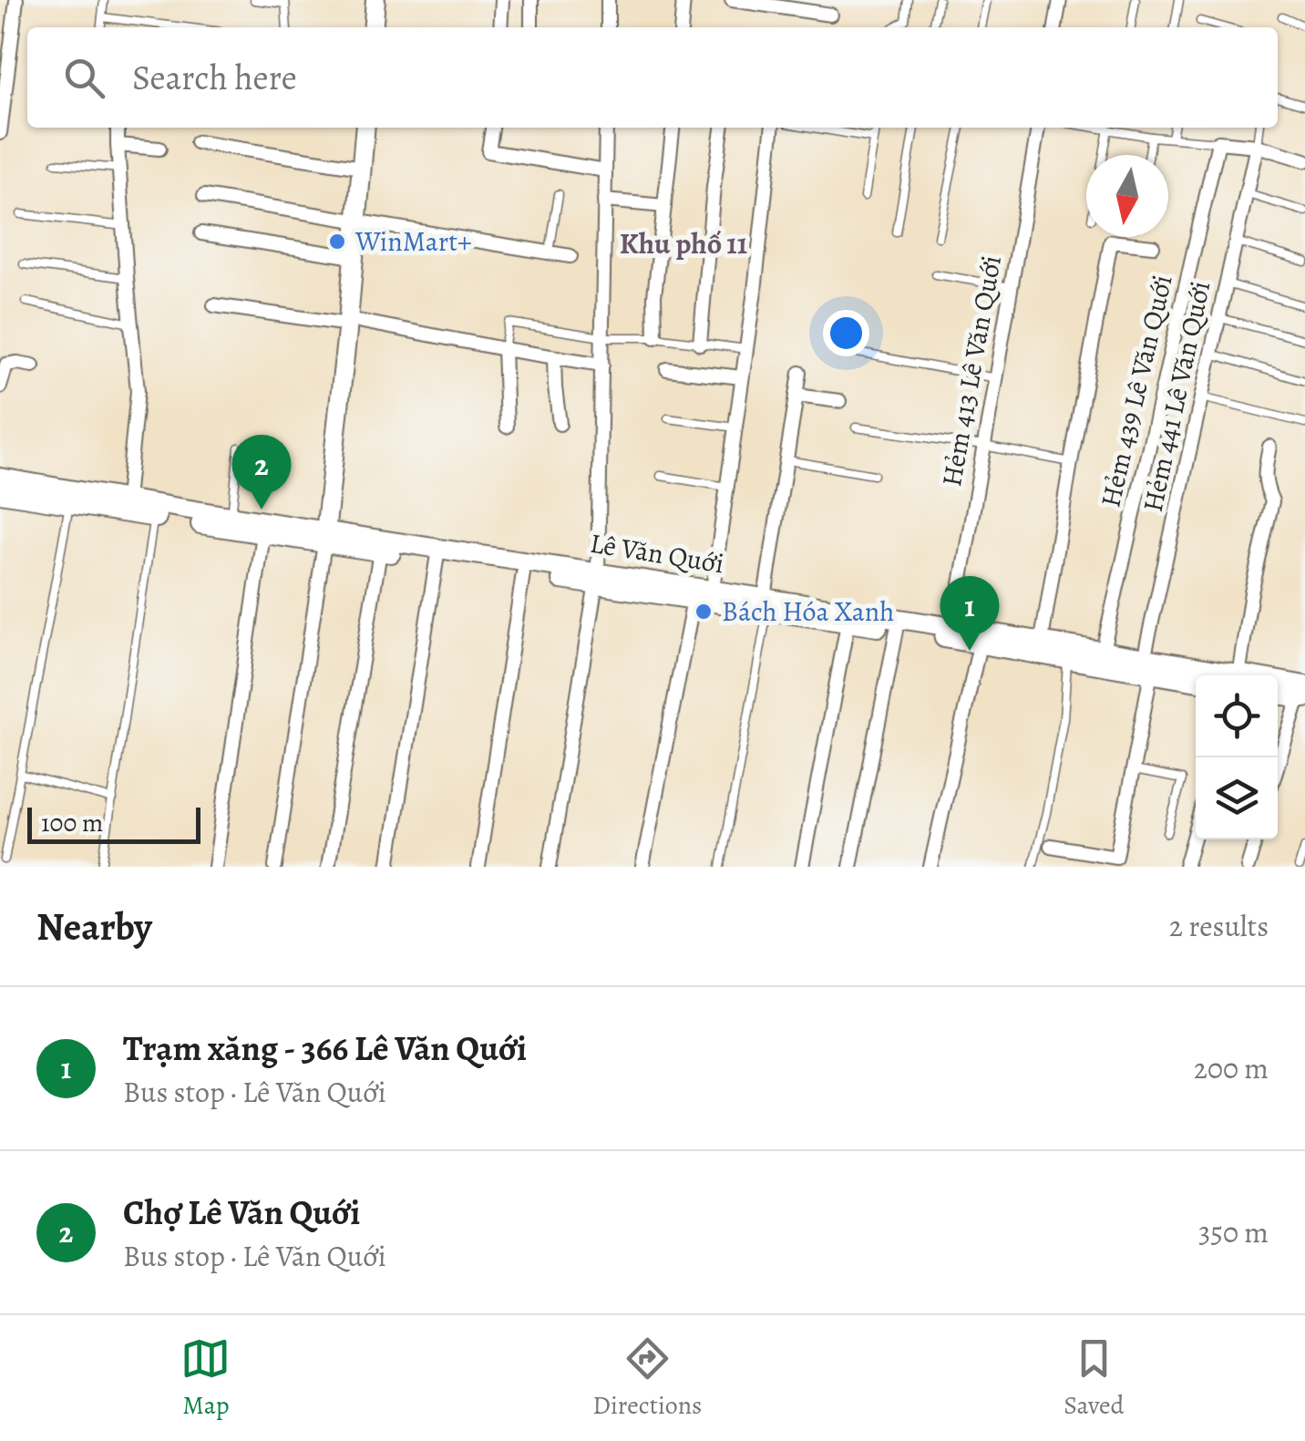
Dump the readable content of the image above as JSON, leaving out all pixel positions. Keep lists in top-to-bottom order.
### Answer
{
  "streets": {
    "main road": ["Lê Văn Quới"],
    "street": ["Hẻm 413 Lê Văn Quới", "Hẻm 439 Lê Văn Quới", "Hẻm 441 Lê Văn Quới"]
  },
  "crossings": [
    ["Hẻm 413 Lê Văn Quới", "Lê Văn Quới"],
    ["Hẻm 439 Lê Văn Quới", "Lê Văn Quới"],
    ["Hẻm 441 Lê Văn Quới", "Lê Văn Quới"]
  ],
  "districts": ["Khu phố 11"],
  "places": ["WinMart+", "Bách Hóa Xanh"],
  "scale_bar": "100 m",
  "north": "bottom",
  "page": {
    "search": "Search here",
    "pins": ["2", "1"],
    "scale": "100 m",
    "heading": ["Nearby", "2 results"],
    "list": [
      {
        "mark": "1",
        "name": "Trạm xăng - 366 Lê Văn Quới",
        "note": "Bus stop · Lê Văn Quới",
        "value": "200 m"
      },
      {
        "mark": "2",
        "name": "Chợ Lê Văn Quới",
        "note": "Bus stop · Lê Văn Quới",
        "value": "350 m"
      }
    ],
    "nav": ["Map", "Directions", "Saved"]
  }
}
